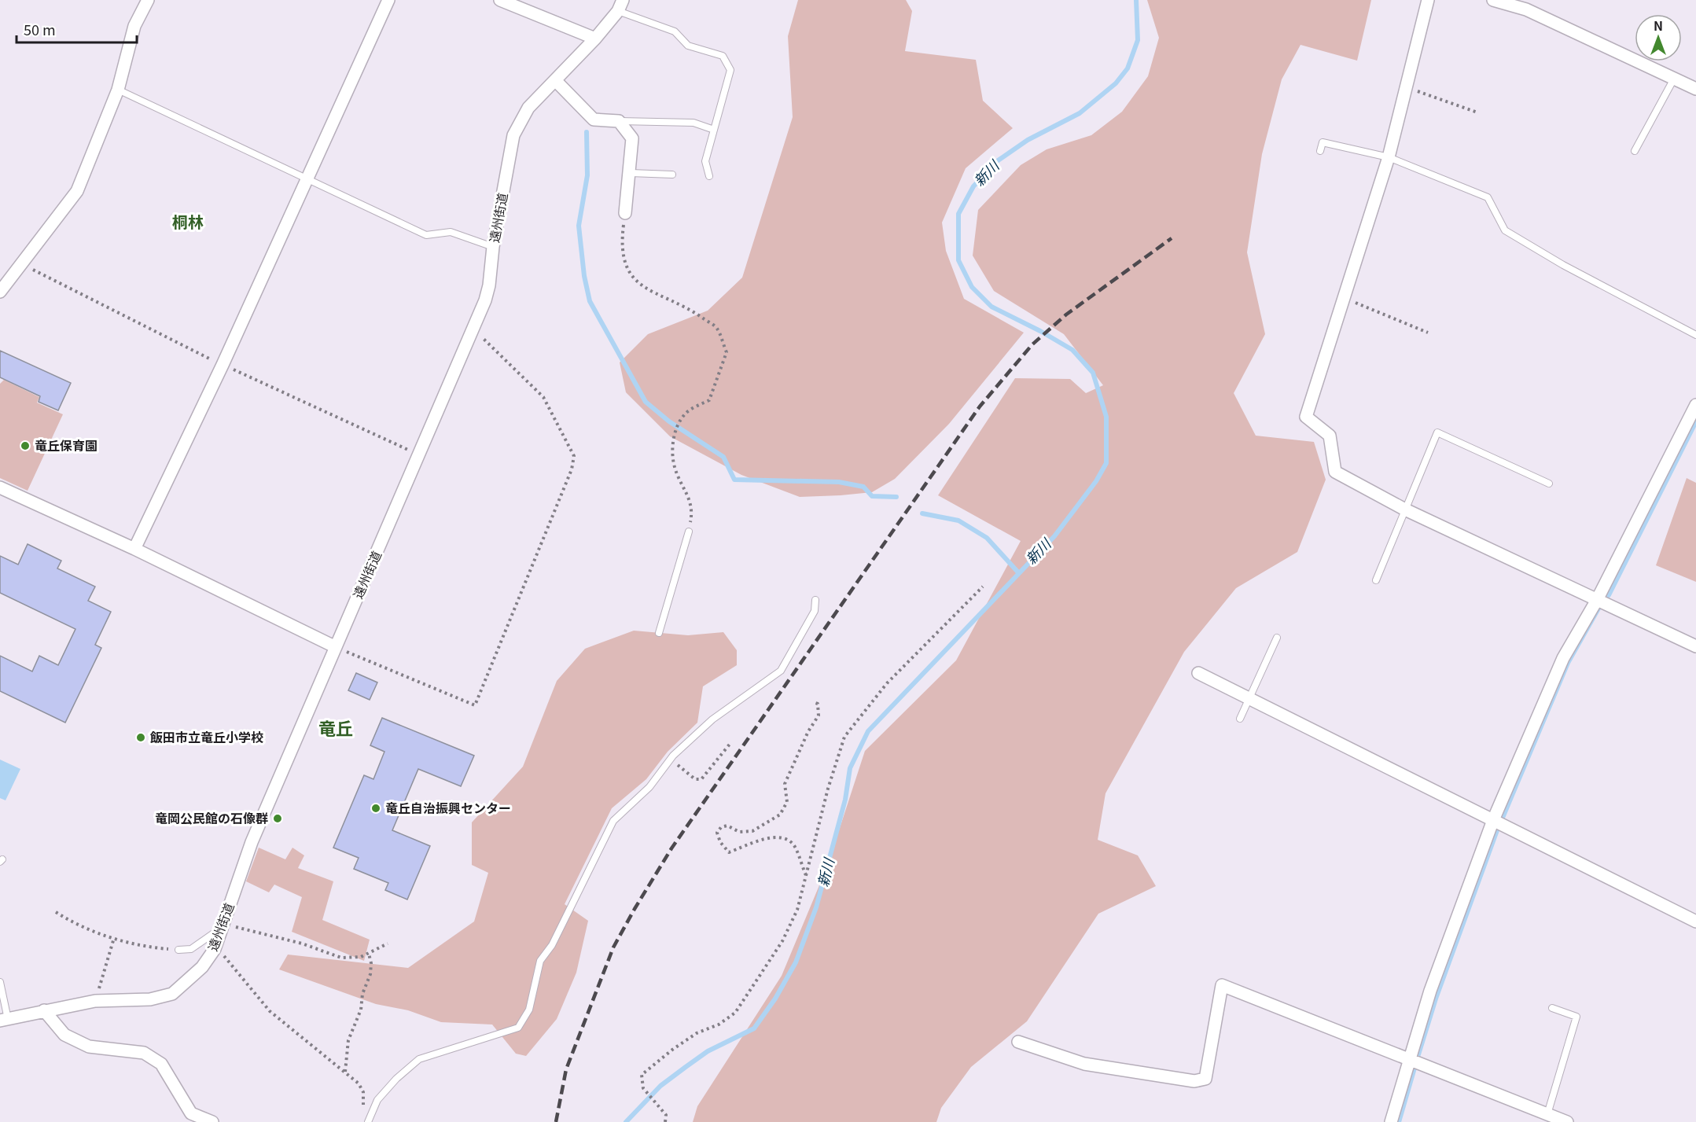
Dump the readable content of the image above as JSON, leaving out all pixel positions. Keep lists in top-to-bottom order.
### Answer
{
  "streets": {
    "street": ["遠州街道"]
  },
  "districts": ["桐林", "竜丘"],
  "water": ["新川"],
  "places": [
    "竜丘保育園",
    "飯田市立竜丘小学校",
    "竜丘自治振興センター",
    "竜岡公民館の石像群"
  ],
  "scale_bar": "50 m",
  "north": "top"
}
